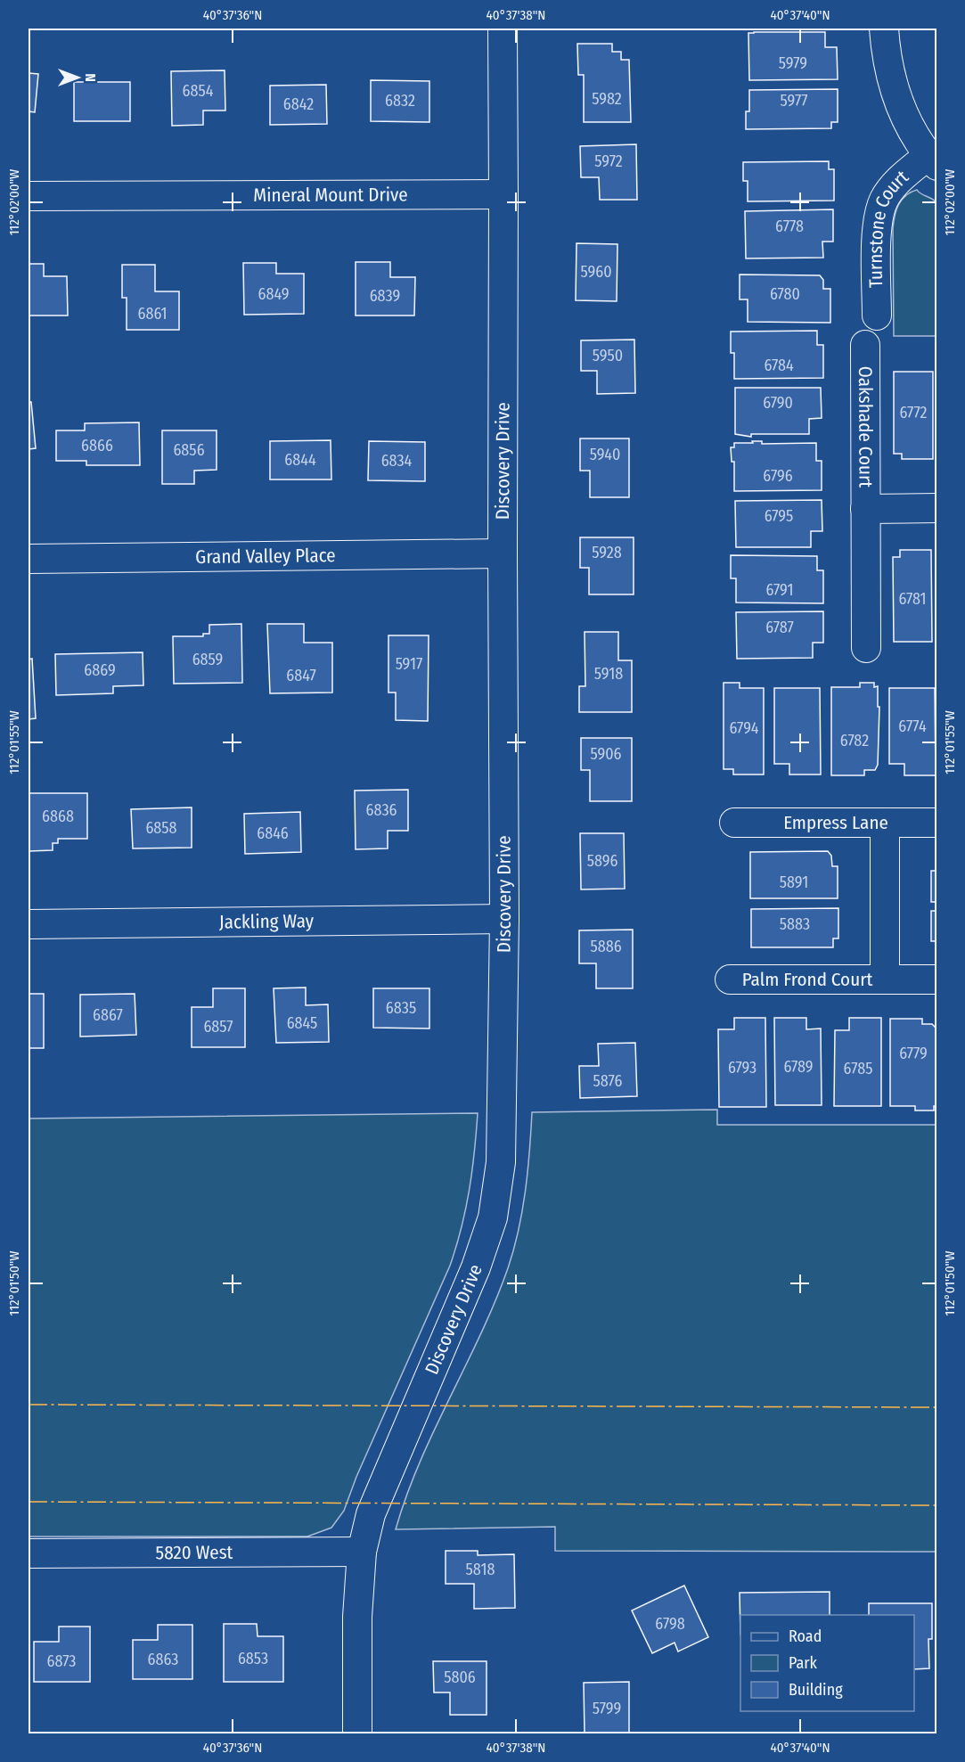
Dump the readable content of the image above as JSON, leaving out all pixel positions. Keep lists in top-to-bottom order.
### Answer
{
  "streets": {
    "street": [
      "Mineral Mount Drive",
      "Turnstone Court",
      "Oakshade Court",
      "Discovery Drive",
      "Grand Valley Place",
      "Empress Lane",
      "Jackling Way",
      "Palm Frond Court",
      "5820 West"
    ]
  },
  "crossings": [
    ["Mineral Mount Drive", "Discovery Drive"],
    ["Discovery Drive", "Grand Valley Place"],
    ["Discovery Drive", "Jackling Way"],
    ["Discovery Drive", "5820 West"],
    ["Empress Lane", "Palm Frond Court"]
  ],
  "house_numbers": [
    "5979",
    "6854",
    "5982",
    "6832",
    "5977",
    "6842",
    "5972",
    "6778",
    "5960",
    "6849",
    "6780",
    "6839",
    "6861",
    "5950",
    "6784",
    "6790",
    "6772",
    "6866",
    "6856",
    "5940",
    "6844",
    "6834",
    "6796",
    "6795",
    "5928",
    "6791",
    "6781",
    "6787",
    "6859",
    "5917",
    "6869",
    "5918",
    "6847",
    "6774",
    "6794",
    "6782",
    "5906",
    "6836",
    "6868",
    "6858",
    "6846",
    "5896",
    "5891",
    "5883",
    "5886",
    "6835",
    "6867",
    "6845",
    "6857",
    "6779",
    "6789",
    "6793",
    "6785",
    "5876",
    "5818",
    "6798",
    "6853",
    "6863",
    "6873",
    "5806",
    "5799"
  ],
  "legend": ["Road", "Park", "Building"],
  "north": "right",
  "coordinates": [
    "40°37'36\"N",
    "40°37'38\"N",
    "40°37'40\"N",
    "112°02'00\"W",
    "112°01'55\"W",
    "112°01'50\"W"
  ]
}
